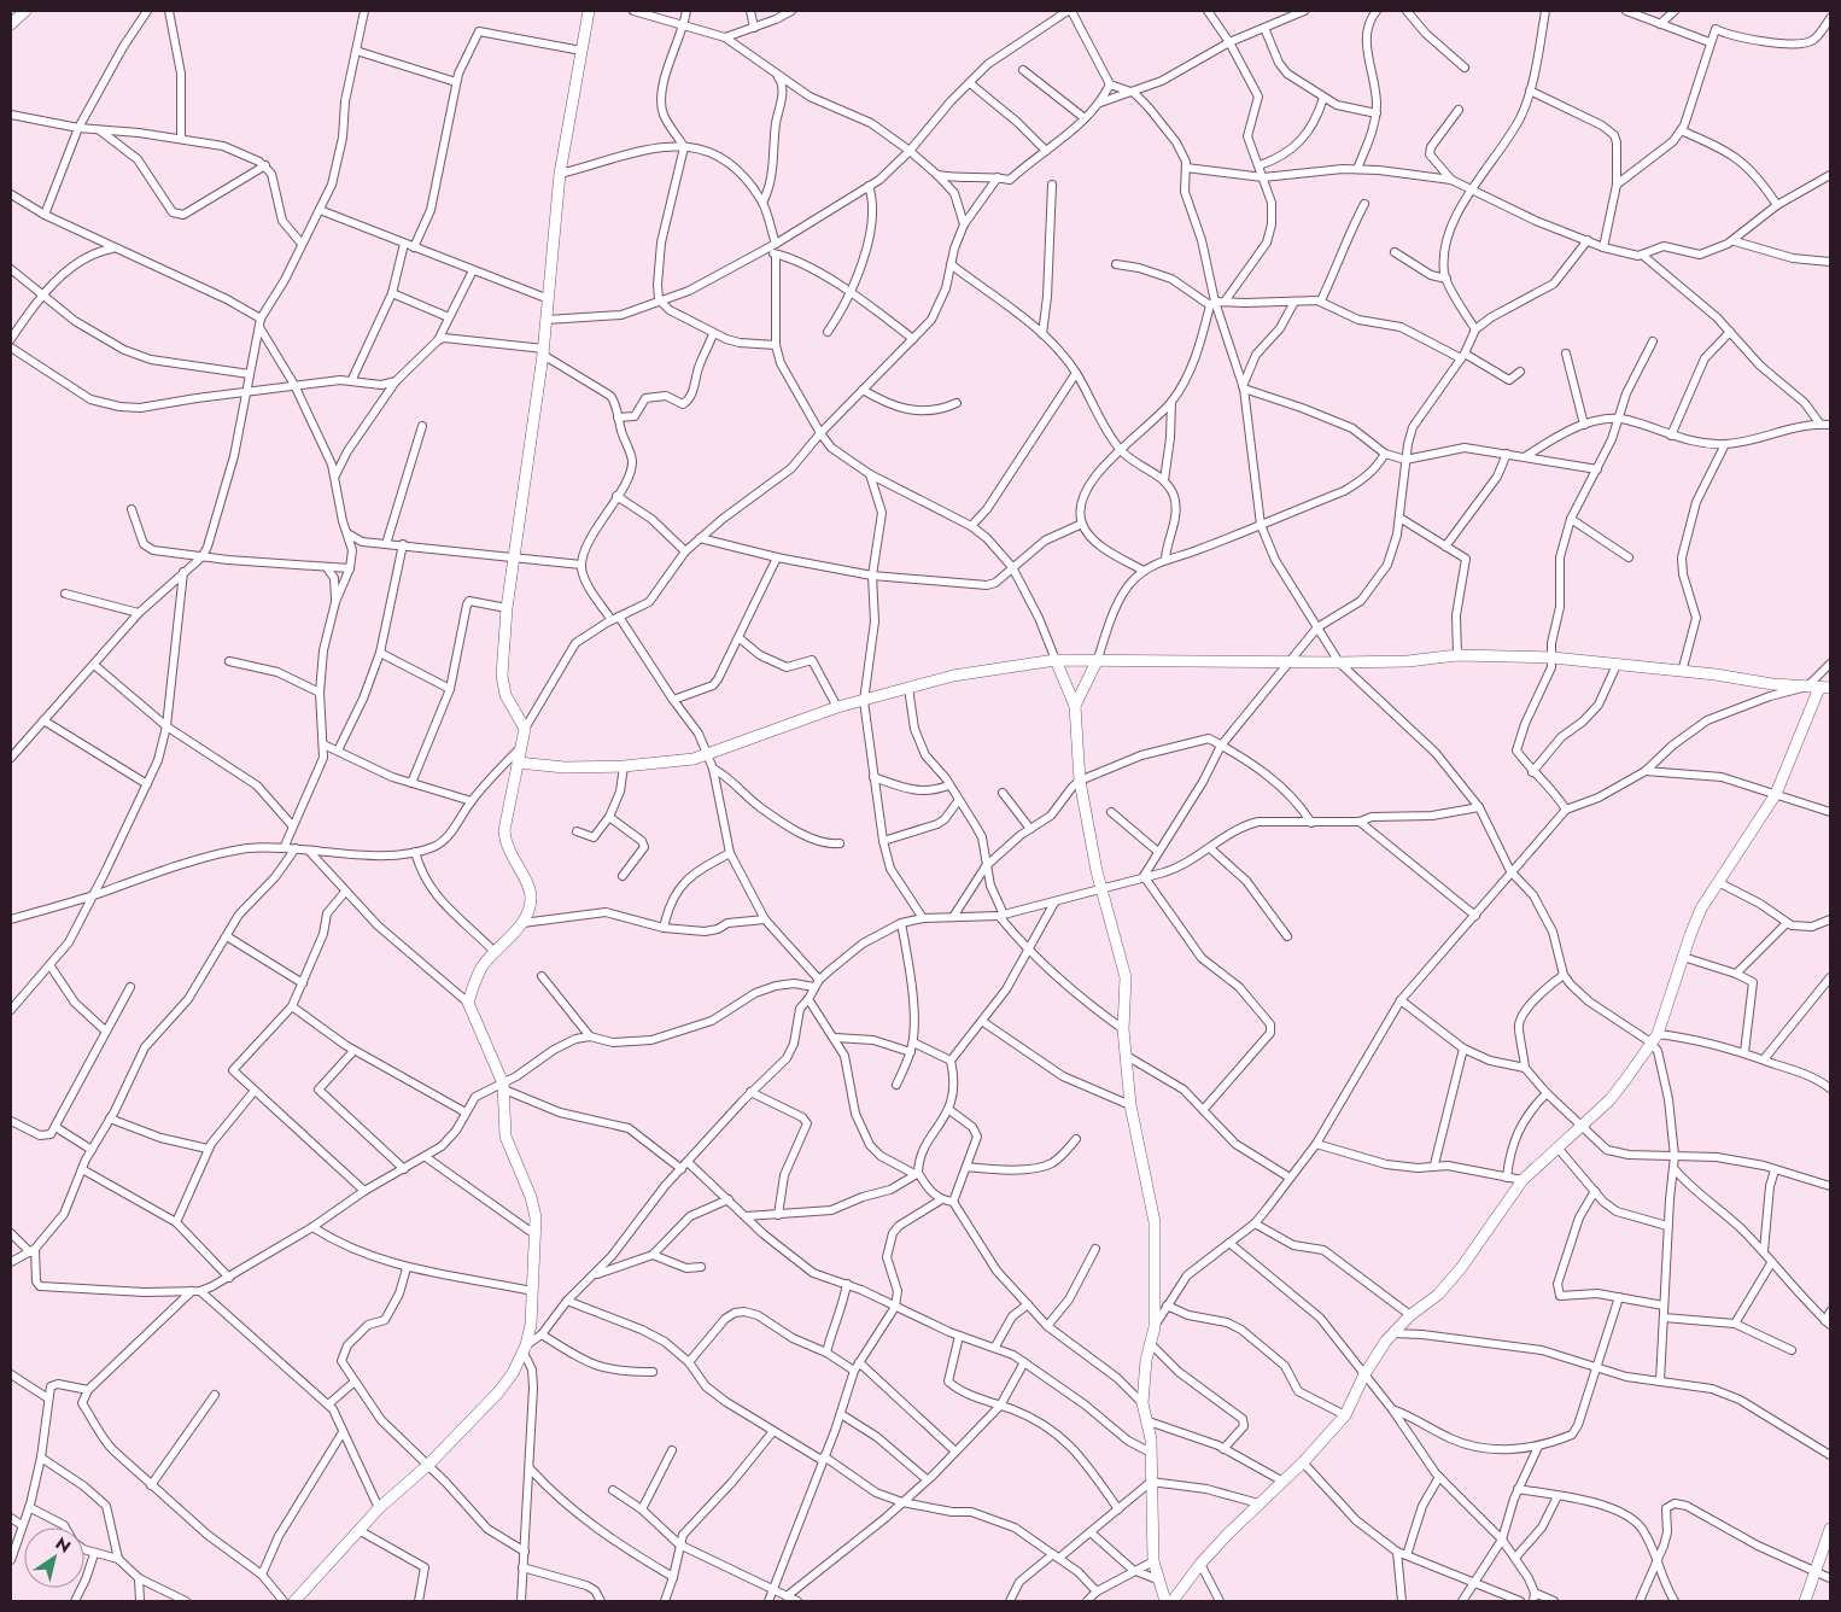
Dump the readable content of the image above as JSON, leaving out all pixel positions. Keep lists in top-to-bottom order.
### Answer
{
  "north": "top right"
}
